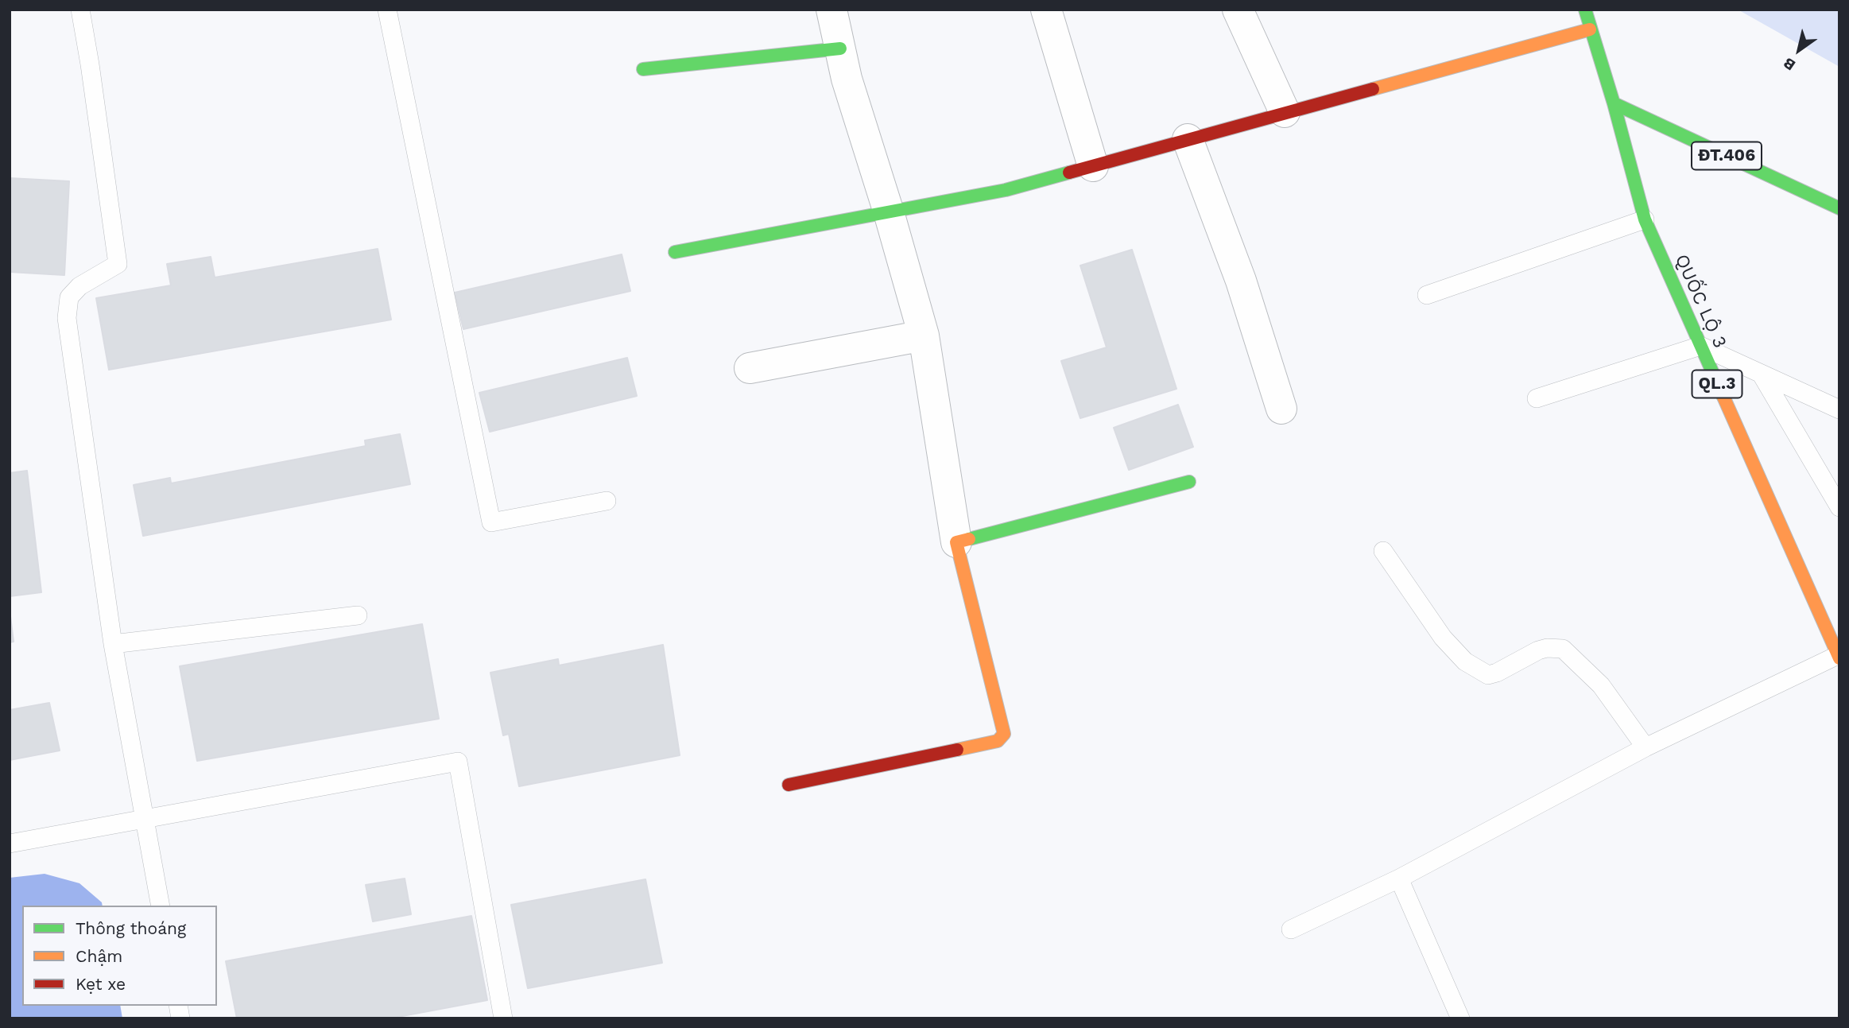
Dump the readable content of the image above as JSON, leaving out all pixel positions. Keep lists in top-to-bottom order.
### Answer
{
  "streets": {
    "main road": ["ĐT.406", "QUỐC LỘ 3", "QL.3"]
  },
  "crossings": [
    ["ĐT.406", "QUỐC LỘ 3"]
  ],
  "legend": ["Thông thoáng", "Chậm", "Kẹt xe"],
  "north": "bottom left"
}
